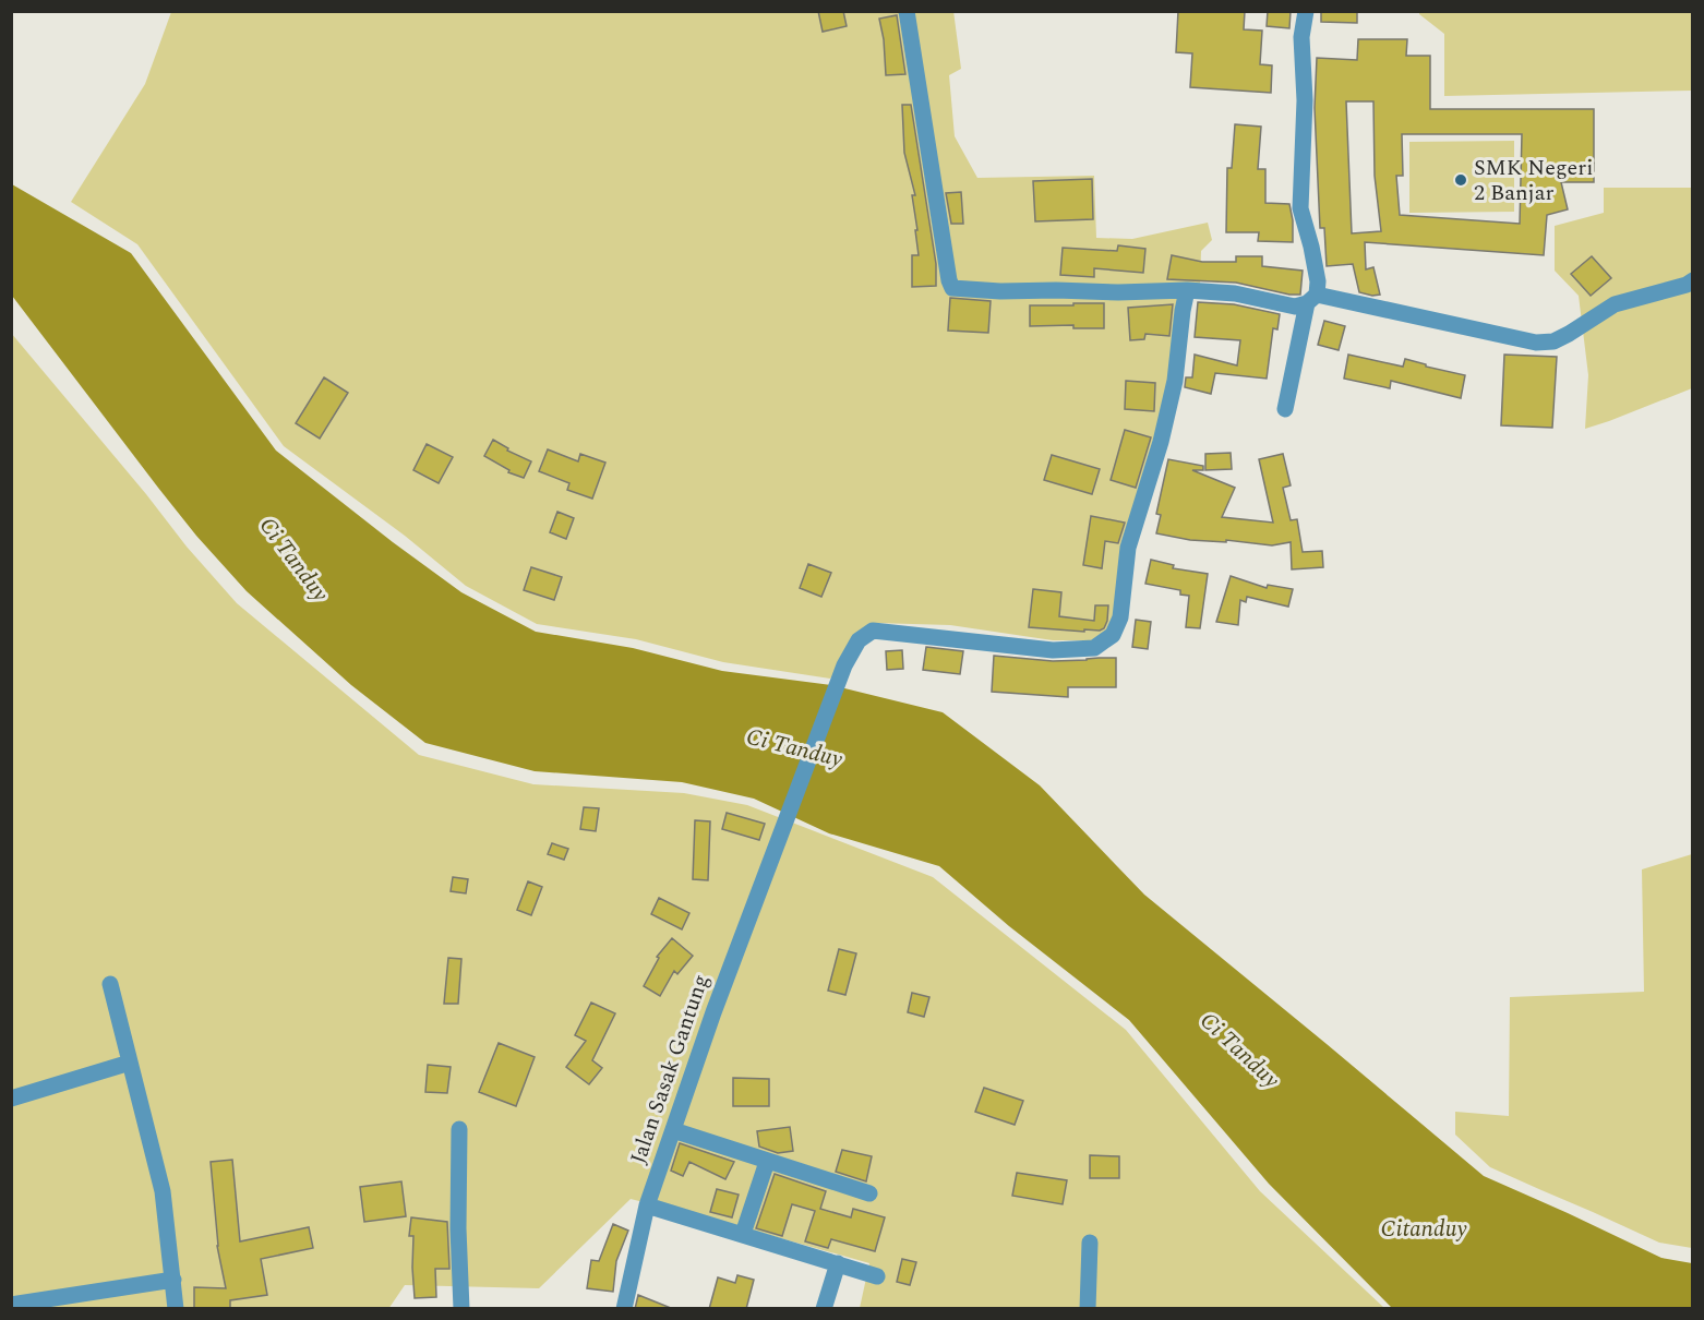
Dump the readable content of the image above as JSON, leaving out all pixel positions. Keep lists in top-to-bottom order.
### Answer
{
  "streets": {
    "street": ["Jalan Sasak Gantung"]
  },
  "water": ["Ci Tanduy", "Citanduy"],
  "places": ["SMK Negeri 2 Banjar"]
}
